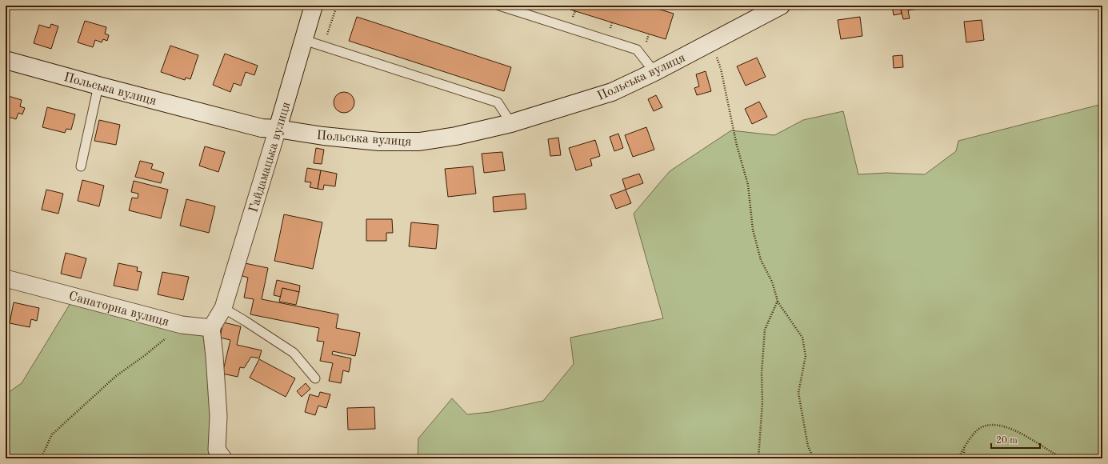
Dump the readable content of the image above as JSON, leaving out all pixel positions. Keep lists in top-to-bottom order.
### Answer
{
  "streets": {
    "street": ["Польська вулиця", "Гайдамацька вулиця", "Санаторна вулиця"]
  },
  "crossings": [
    ["Польська вулиця", "Гайдамацька вулиця"]
  ],
  "scale_bar": "20 m"
}
